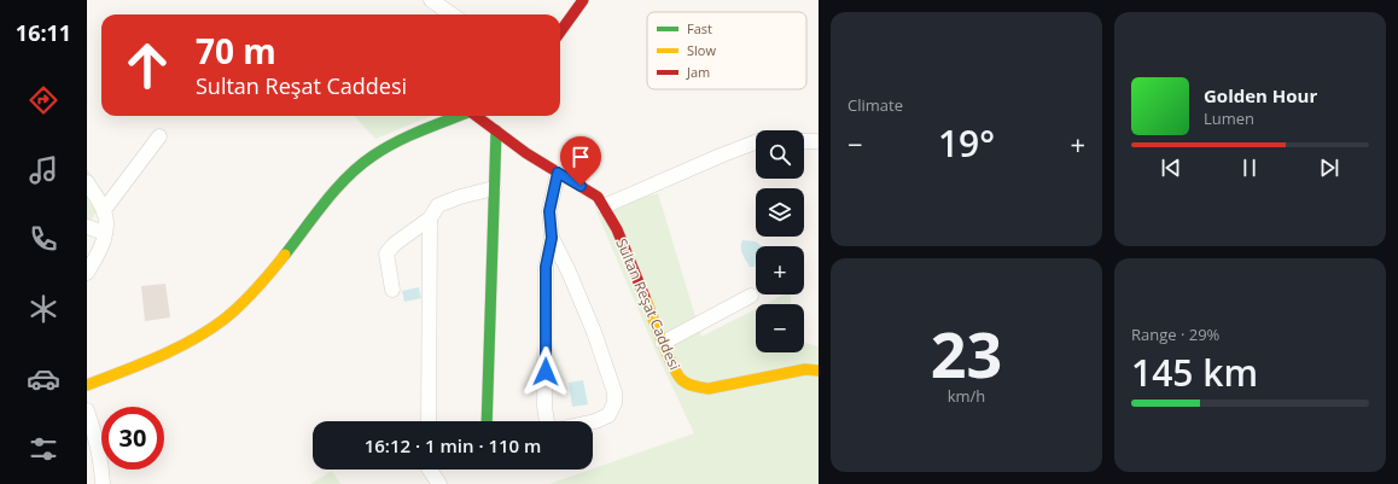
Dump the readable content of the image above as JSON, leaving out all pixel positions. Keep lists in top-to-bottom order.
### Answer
{
  "streets": {
    "street": ["Sultan Reşat Caddesi"]
  },
  "legend": ["Fast", "Slow", "Jam"],
  "page": {
    "tabs": "16:11",
    "tile": [
      "Climate",
      ["23", "km/h"],
      ["Range · 29%", "145 km"]
    ],
    "turn": ["70 m", "Sultan Reşat Caddesi"],
    "song": ["Golden Hour", "Lumen"],
    "heat": ["−", "19°", "+"],
    "map_buttons": ["+", "−"],
    "limit": "30",
    "trip": "16:12 · 1 min · 110 m"
  }
}
